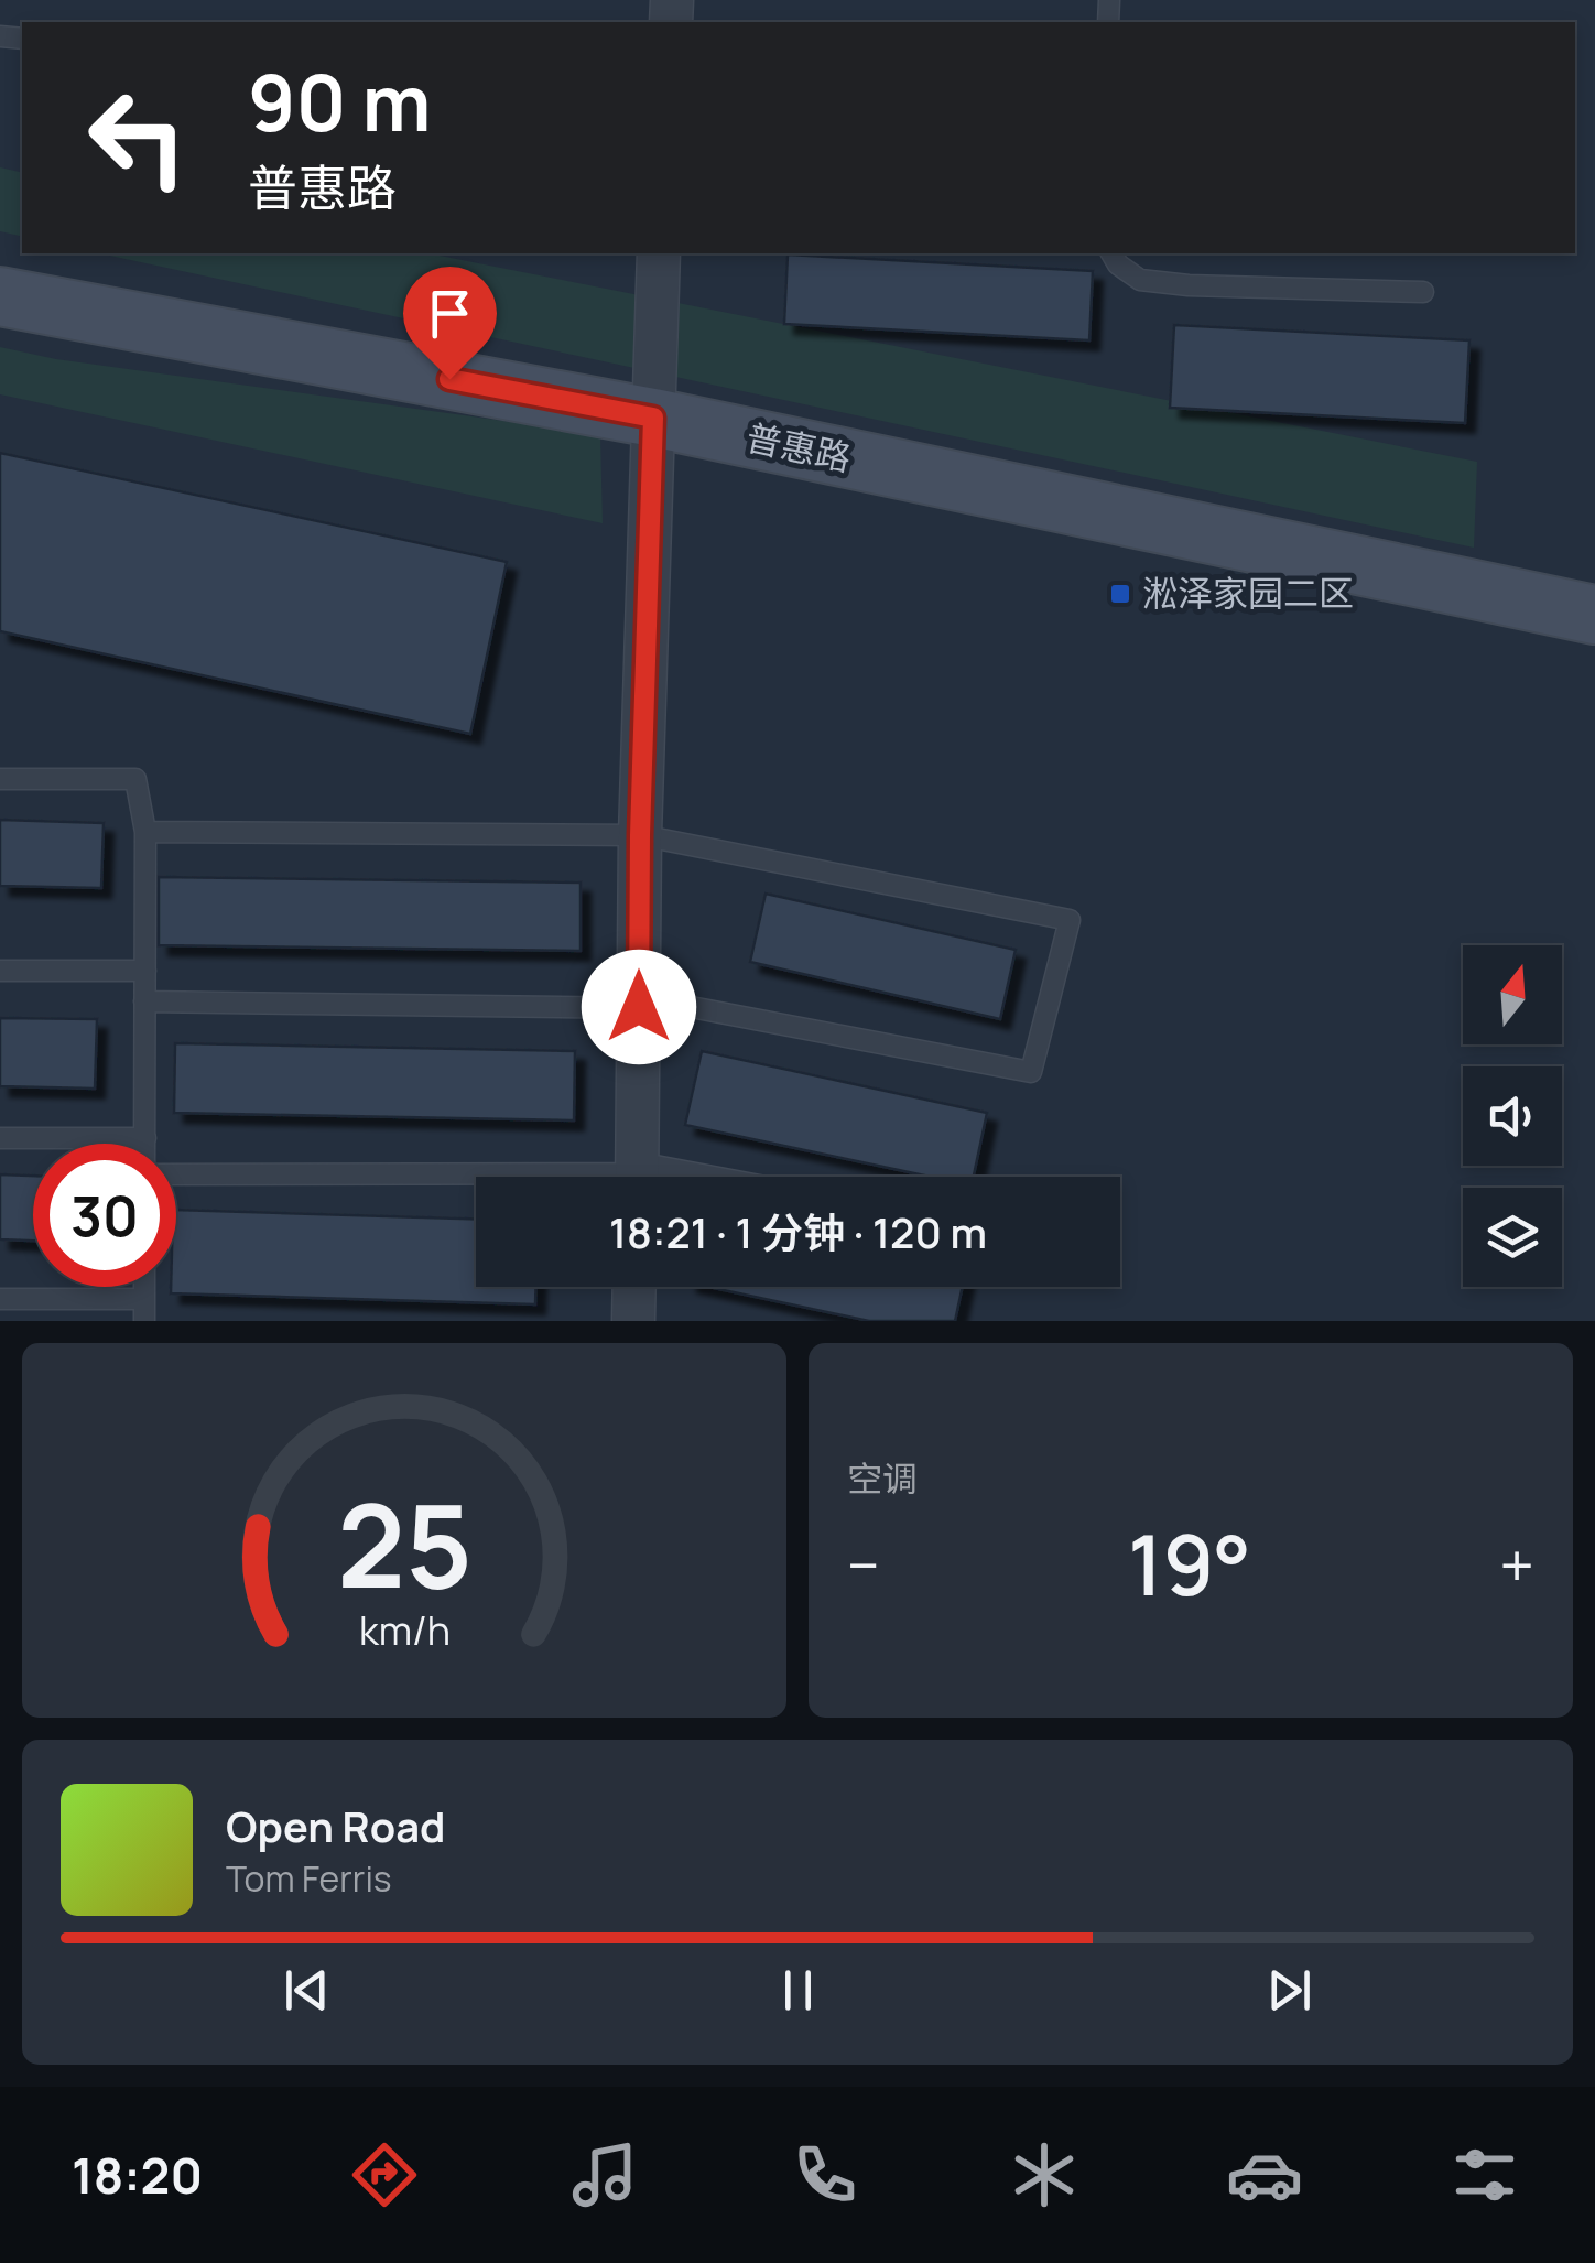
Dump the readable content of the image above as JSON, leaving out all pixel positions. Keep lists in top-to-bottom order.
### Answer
{
  "streets": {
    "main road": ["普惠路"]
  },
  "places": {
    "transit": ["淞泽家园二区"]
  },
  "north": "top",
  "page": {
    "turn": ["90 m", "普惠路"],
    "limit": "30",
    "trip": "18:21 · 1 分钟 · 120 m",
    "tile": "空调",
    "heat": ["−", "19°", "+"],
    "song": ["Open Road", "Tom Ferris"],
    "tabs": "18:20",
    "gauge": ["25", "km/h"]
  }
}
